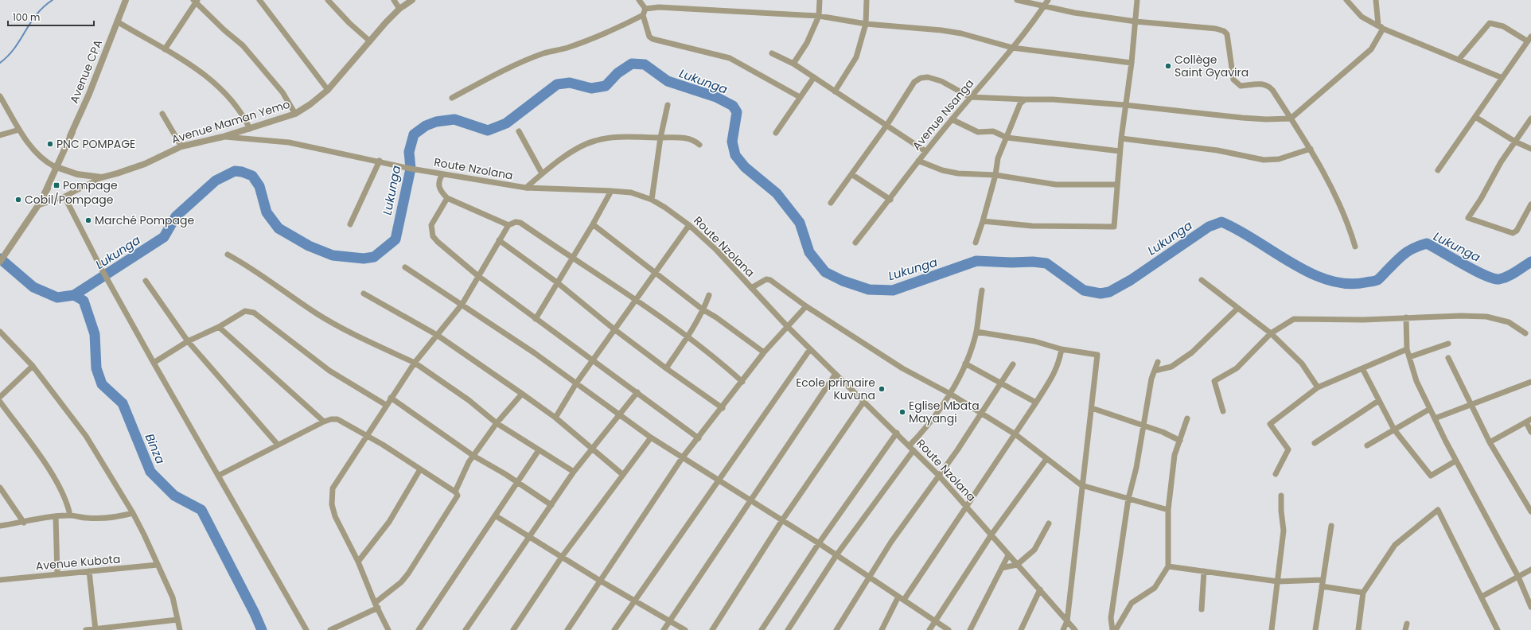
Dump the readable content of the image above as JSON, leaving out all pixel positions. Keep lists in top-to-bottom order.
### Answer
{
  "streets": {
    "street": [
      "Avenue CPA",
      "Avenue Nsanga",
      "Avenue Maman Yemo",
      "Route Nzolana",
      "Avenue Kubota"
    ]
  },
  "crossings": [
    ["Avenue Maman Yemo", "Route Nzolana"]
  ],
  "water": ["Lukunga", "Binza"],
  "places": {
    "other": [
      "Collège Saint Gyavira",
      "PNC POMPAGE",
      "Cobil/Pompage",
      "Marché Pompage",
      "Ecole primaire Kuvuna",
      "Eglise Mbata Mayangi"
    ],
    "transit": ["Pompage"]
  },
  "scale_bar": "100 m"
}
